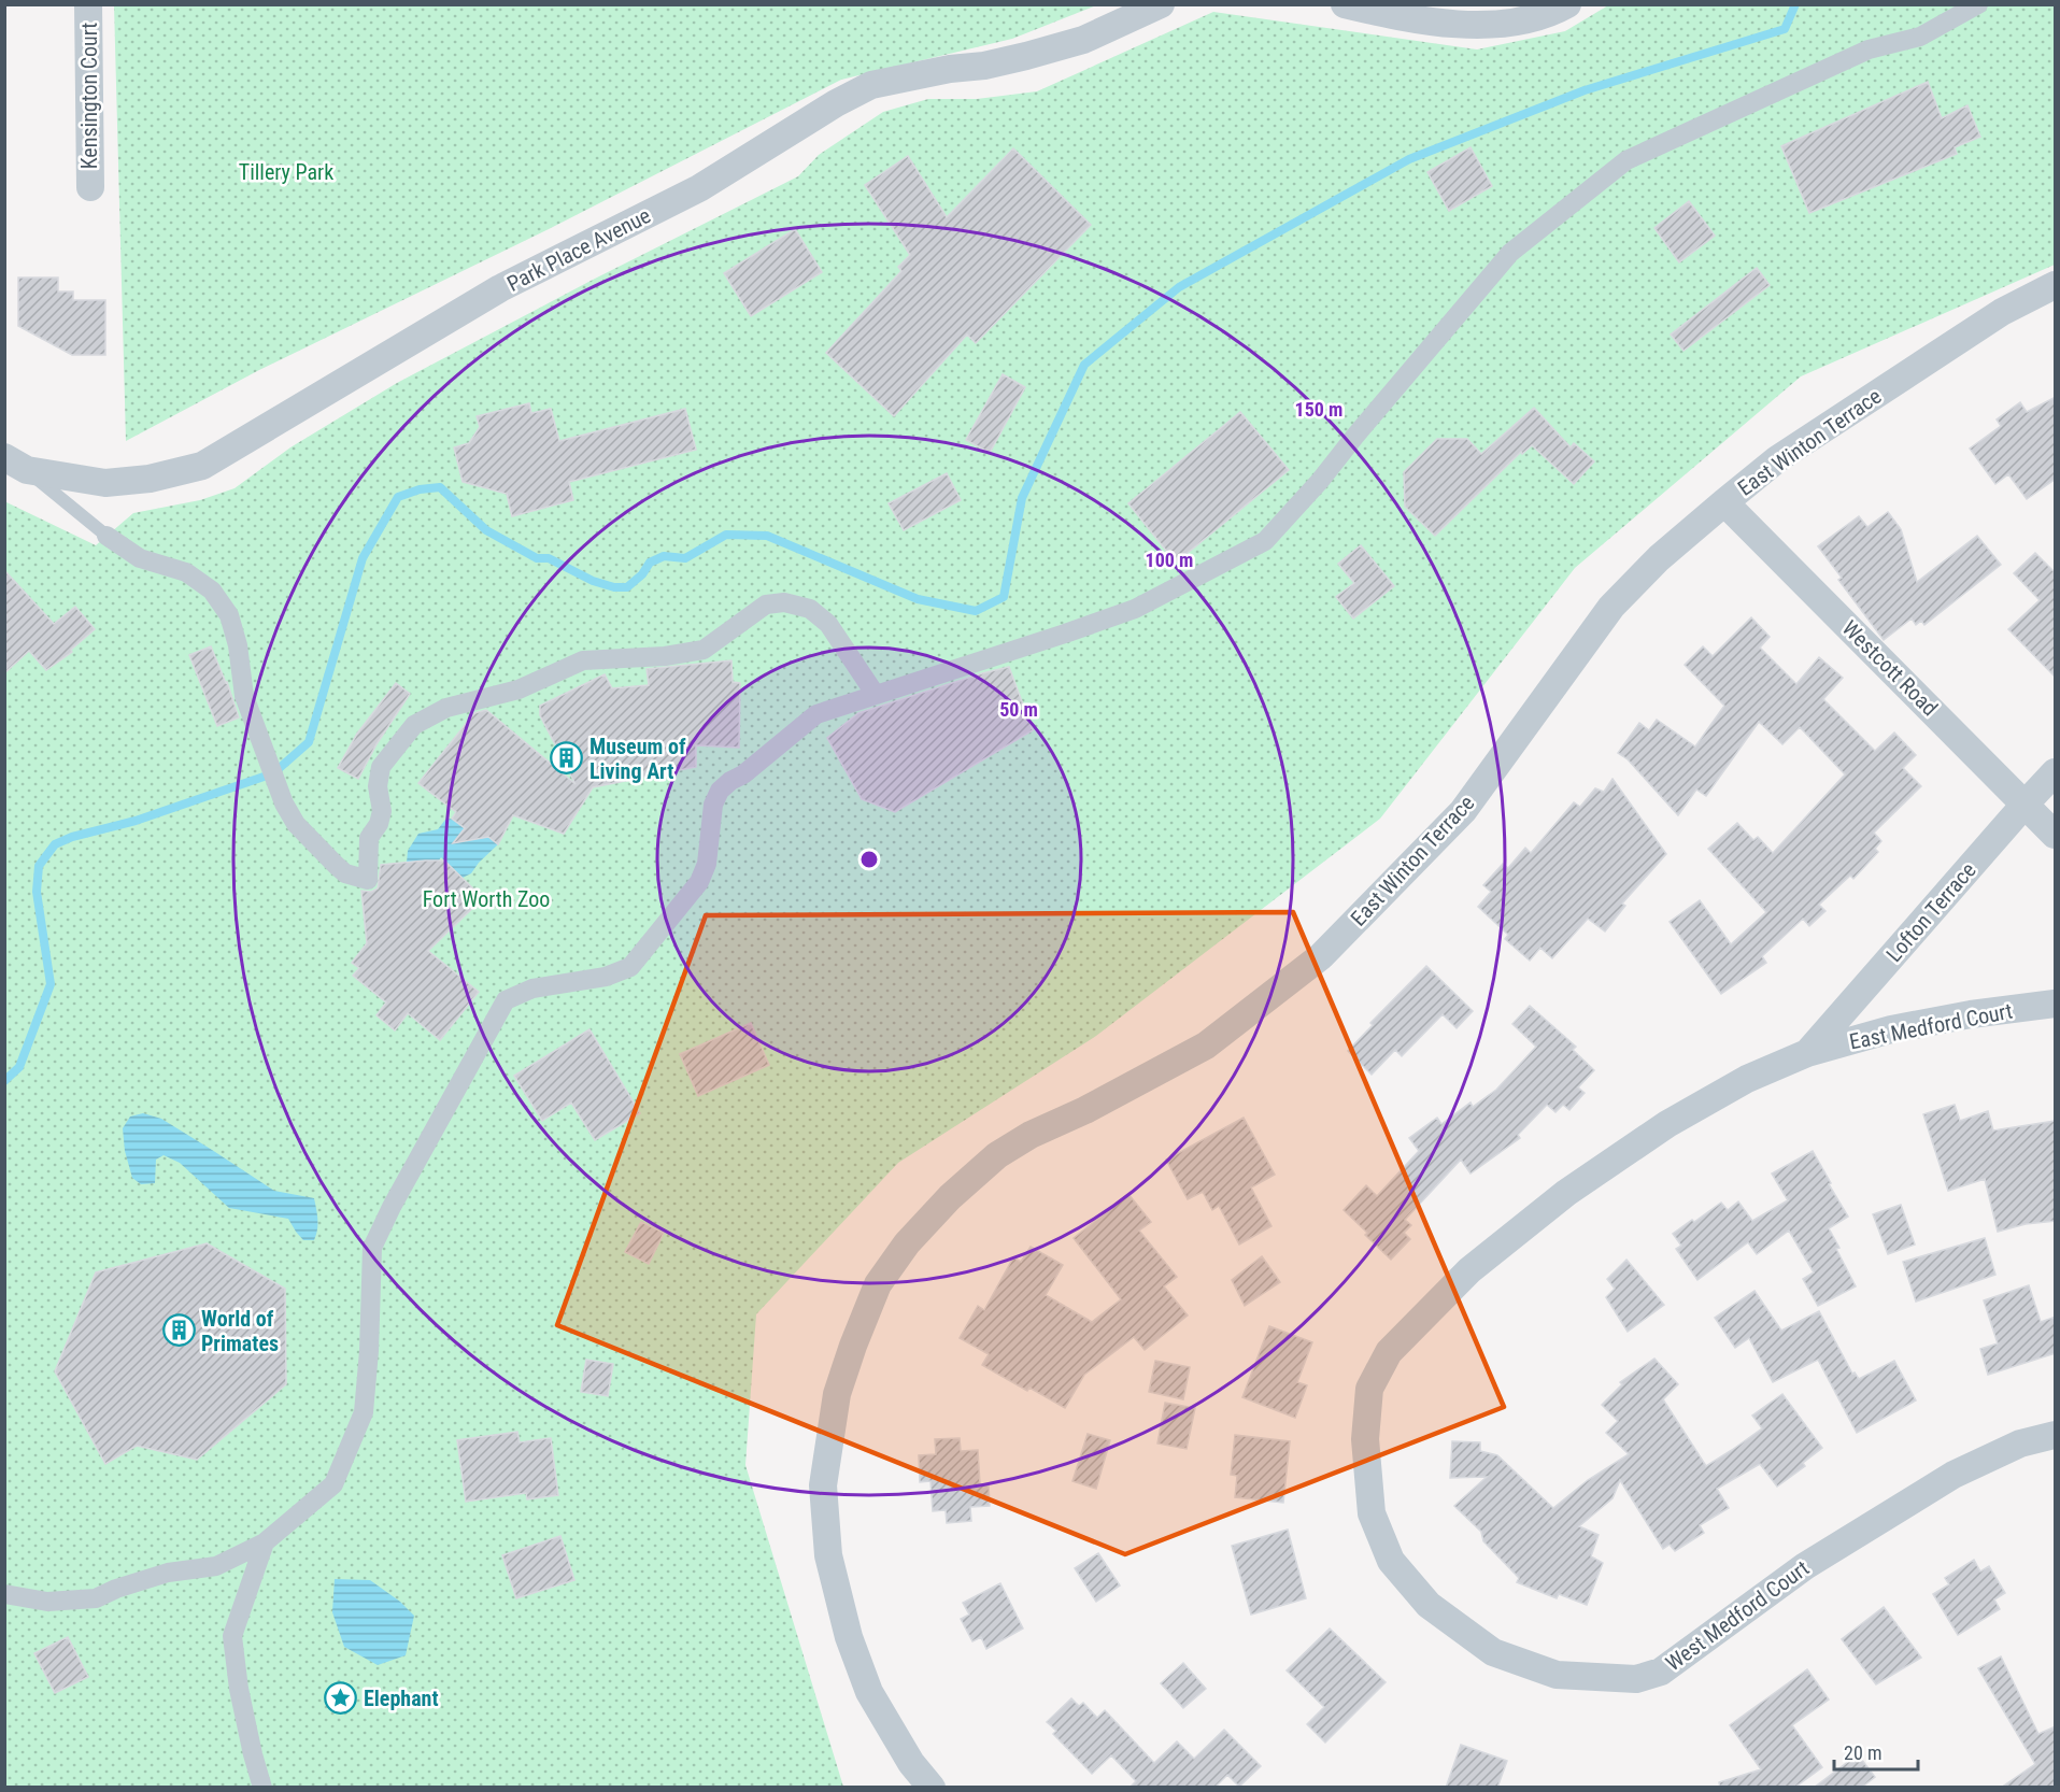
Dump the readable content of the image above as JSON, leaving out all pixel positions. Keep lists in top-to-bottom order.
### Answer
{
  "streets": {
    "street": [
      "Kensington Court",
      "Park Place Avenue",
      "East Winton Terrace",
      "Westcott Road",
      "Lofton Terrace",
      "East Medford Court",
      "West Medford Court"
    ]
  },
  "crossings": [
    ["East Winton Terrace", "Westcott Road"],
    ["Westcott Road", "Lofton Terrace"],
    ["Lofton Terrace", "East Medford Court"],
    ["Lofton Terrace", "West Medford Court"],
    ["East Medford Court", "West Medford Court"]
  ],
  "parks": ["Tillery Park", "Fort Worth Zoo"],
  "places": {
    "building": ["Museum of Living Art", "World of Primates"],
    "place": ["Elephant"]
  },
  "scale_bar": "20 m",
  "rings": ["150 m", "100 m", "50 m"]
}
